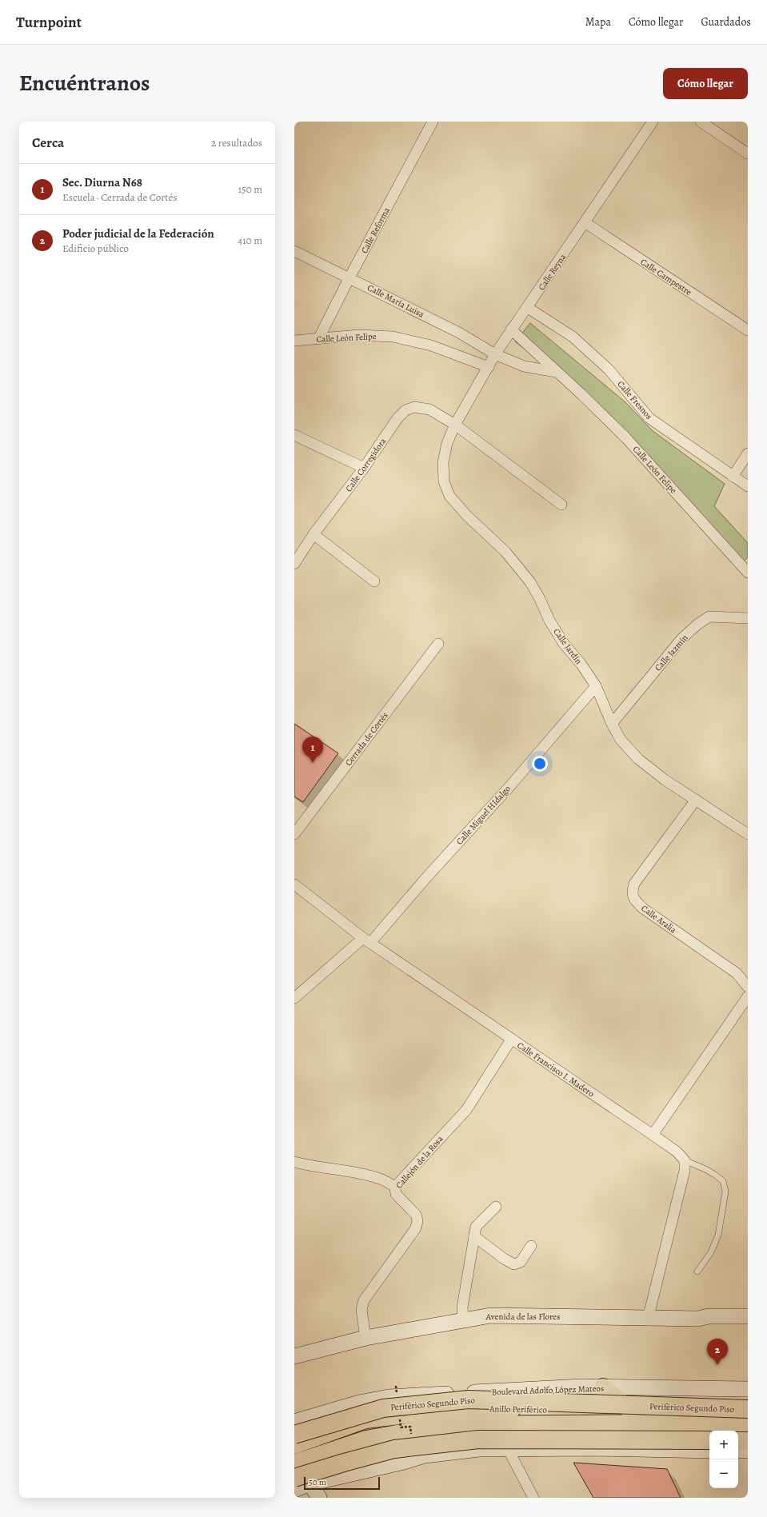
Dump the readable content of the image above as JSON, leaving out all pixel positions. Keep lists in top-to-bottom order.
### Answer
{
  "streets": {
    "highway": ["Periférico Segundo Piso", "Anillo Periférico"],
    "main road": ["Avenida de las Flores", "Boulevard Adolfo López Mateos"],
    "street": [
      "Calle Reforma",
      "Calle Reyna",
      "Calle Campestre",
      "Calle María Luisa",
      "Calle León Felipe",
      "Calle Fresnos",
      "Calle Corregidora",
      "Calle Jardín",
      "Calle Jazmín",
      "Cerrada de Cortés",
      "Calle Miguel HIdalgo",
      "Calle Aralia",
      "Calle Francisco I. Madero",
      "Callejón de la Rosa"
    ]
  },
  "crossings": [
    ["Calle Reforma", "Calle María Luisa"],
    ["Calle Reforma", "Calle León Felipe"],
    ["Calle Reyna", "Calle Campestre"],
    ["Calle Reyna", "Calle María Luisa"],
    ["Calle Reyna", "Calle León Felipe"],
    ["Calle Reyna", "Calle Fresnos"],
    ["Calle Reyna", "Calle Corregidora"],
    ["Calle Reyna", "Calle Jardín"],
    ["Calle María Luisa", "Calle León Felipe"],
    ["Calle Corregidora", "Calle Jardín"],
    ["Calle Jardín", "Calle Jazmín"],
    ["Calle Jardín", "Calle Miguel HIdalgo"],
    ["Calle Jardín", "Calle Aralia"],
    ["Calle Miguel HIdalgo", "Calle Francisco I. Madero"],
    ["Calle Francisco I. Madero", "Callejón de la Rosa"],
    ["Callejón de la Rosa", "Avenida de las Flores"]
  ],
  "scale_bar": "50 m",
  "page": {
    "header": "Turnpoint",
    "nav": ["Mapa", "Cómo llegar", "Guardados"],
    "title": "Encuéntranos",
    "buttons": "Cómo llegar",
    "heading": ["Cerca", "2 resultados"],
    "list": [
      {
        "mark": "1",
        "name": "Sec. Diurna N68",
        "note": "Escuela · Cerrada de Cortés",
        "value": "150 m"
      },
      {
        "mark": "2",
        "name": "Poder judicial de la Federación",
        "note": "Edificio público",
        "value": "410 m"
      }
    ],
    "pins": ["1", "2"],
    "map_buttons": ["+", "−"],
    "scale": "50 m"
  }
}
